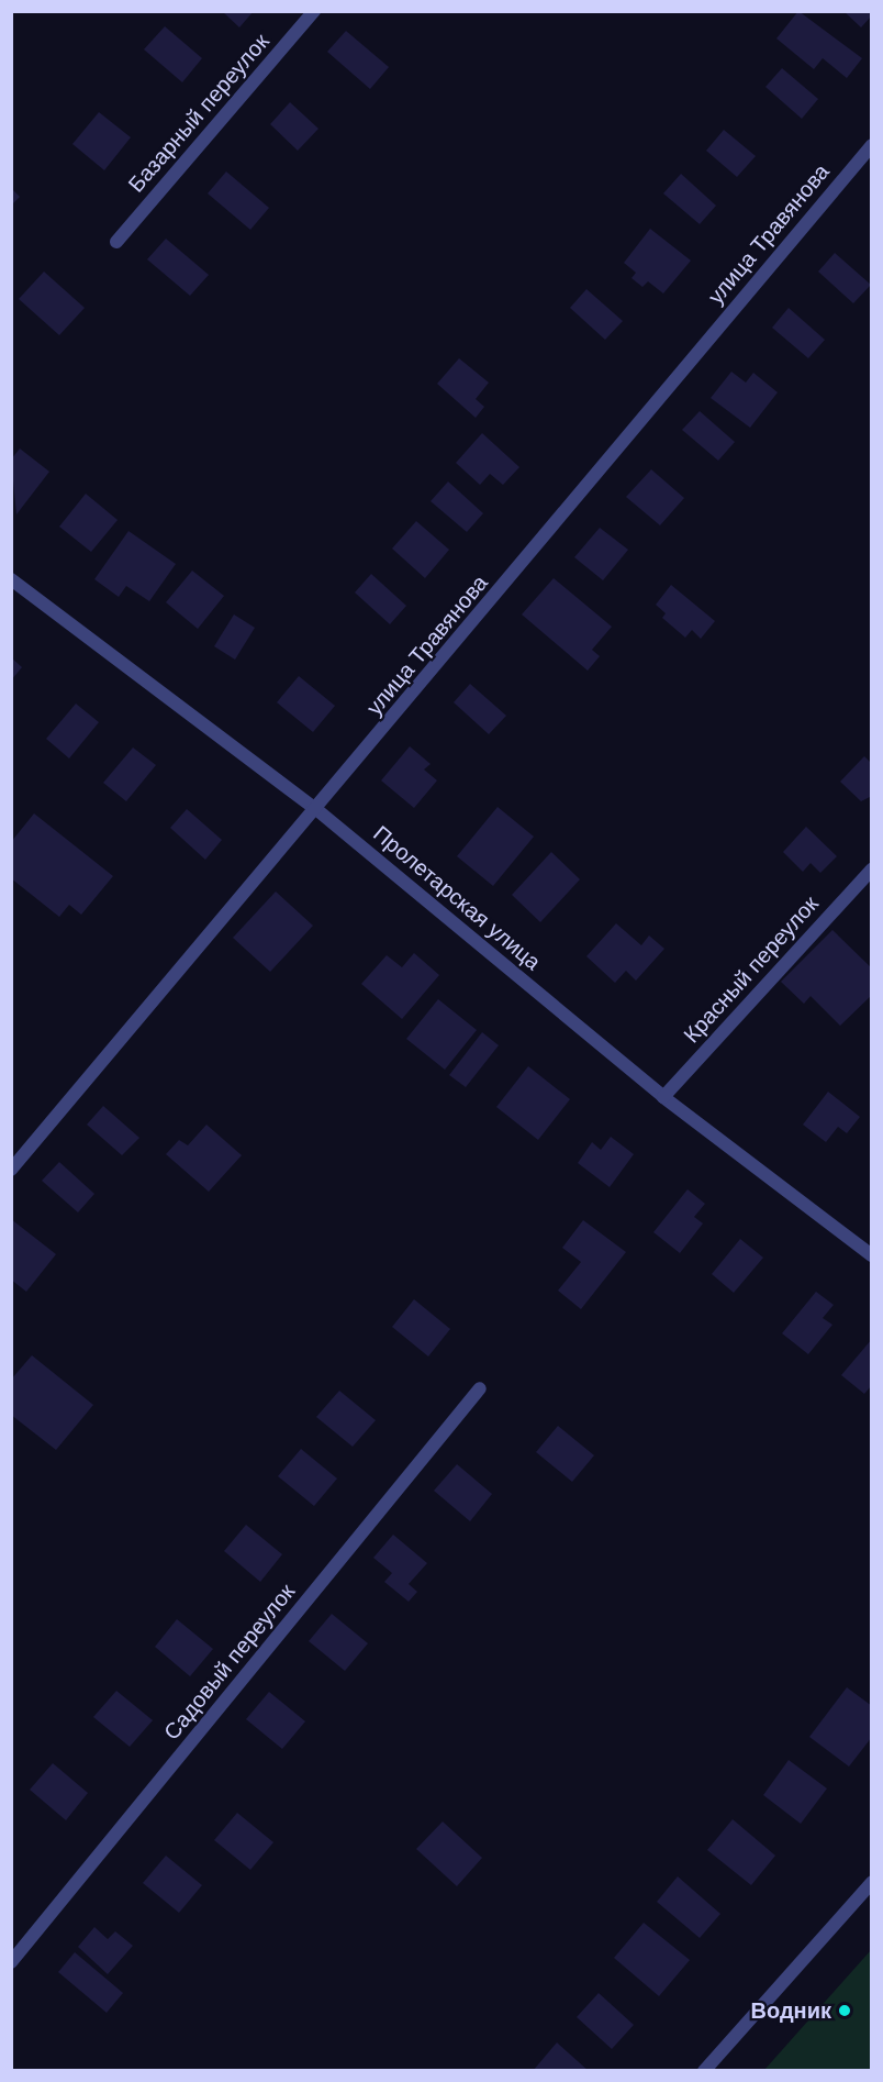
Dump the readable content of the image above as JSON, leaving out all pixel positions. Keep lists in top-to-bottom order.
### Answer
{
  "streets": {
    "street": [
      "Базарный переулок",
      "улица Травянова",
      "Пролетарская улица",
      "Красный переулок",
      "Садовый переулок"
    ]
  },
  "crossings": [
    ["улица Травянова", "Пролетарская улица"],
    ["Пролетарская улица", "Красный переулок"]
  ],
  "places": ["Водник"]
}
